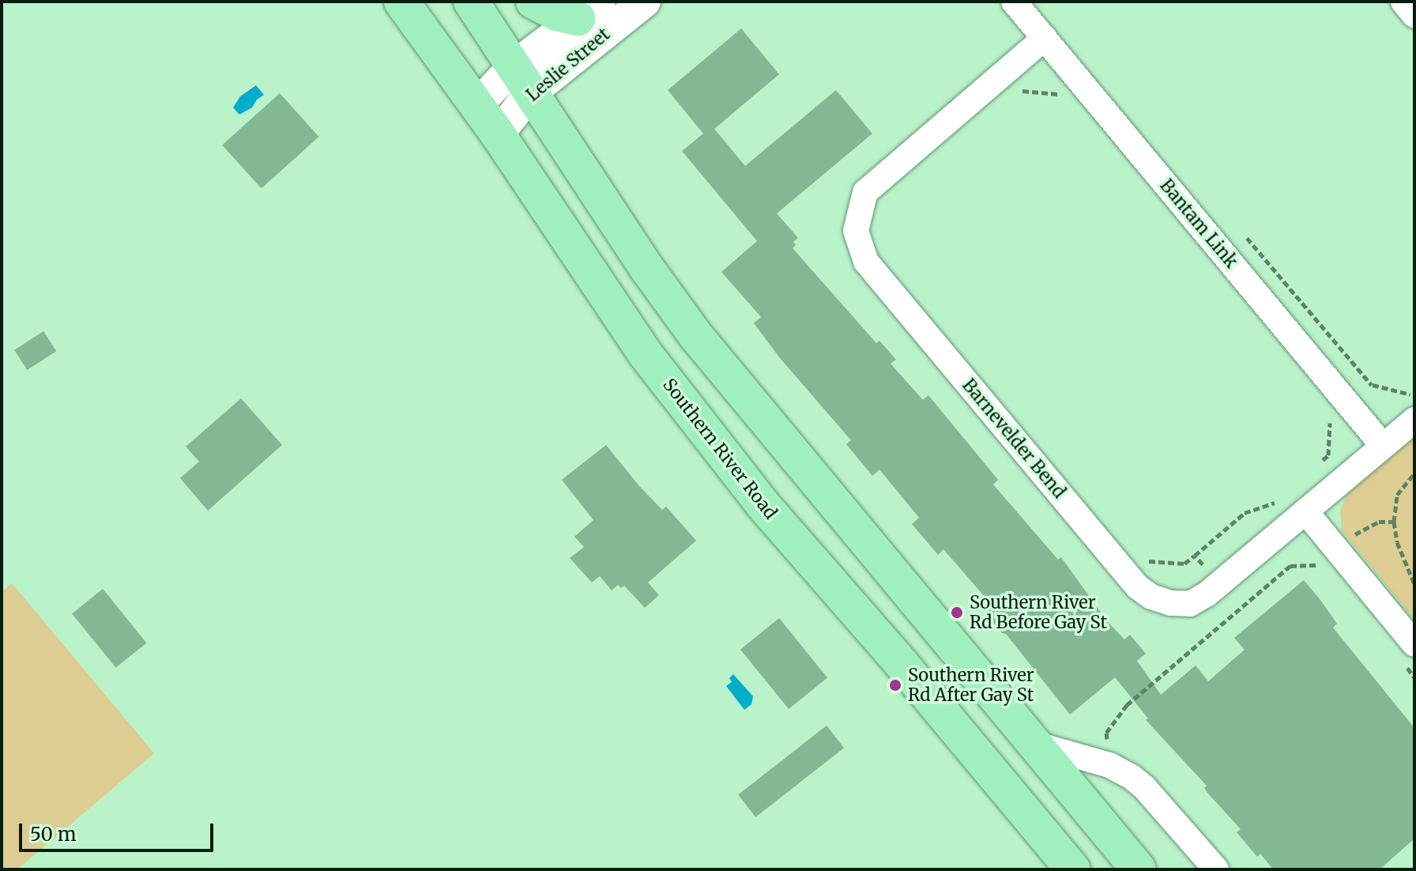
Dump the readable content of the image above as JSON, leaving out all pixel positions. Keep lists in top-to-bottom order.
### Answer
{
  "streets": {
    "main road": ["Southern River Road"],
    "street": ["Leslie Street", "Bantam Link", "Barnevelder Bend"]
  },
  "crossings": [
    ["Leslie Street", "Southern River Road"],
    ["Bantam Link", "Barnevelder Bend"]
  ],
  "places": ["Southern River Rd Before Gay St", "Southern River Rd After Gay St"],
  "scale_bar": "50 m"
}
